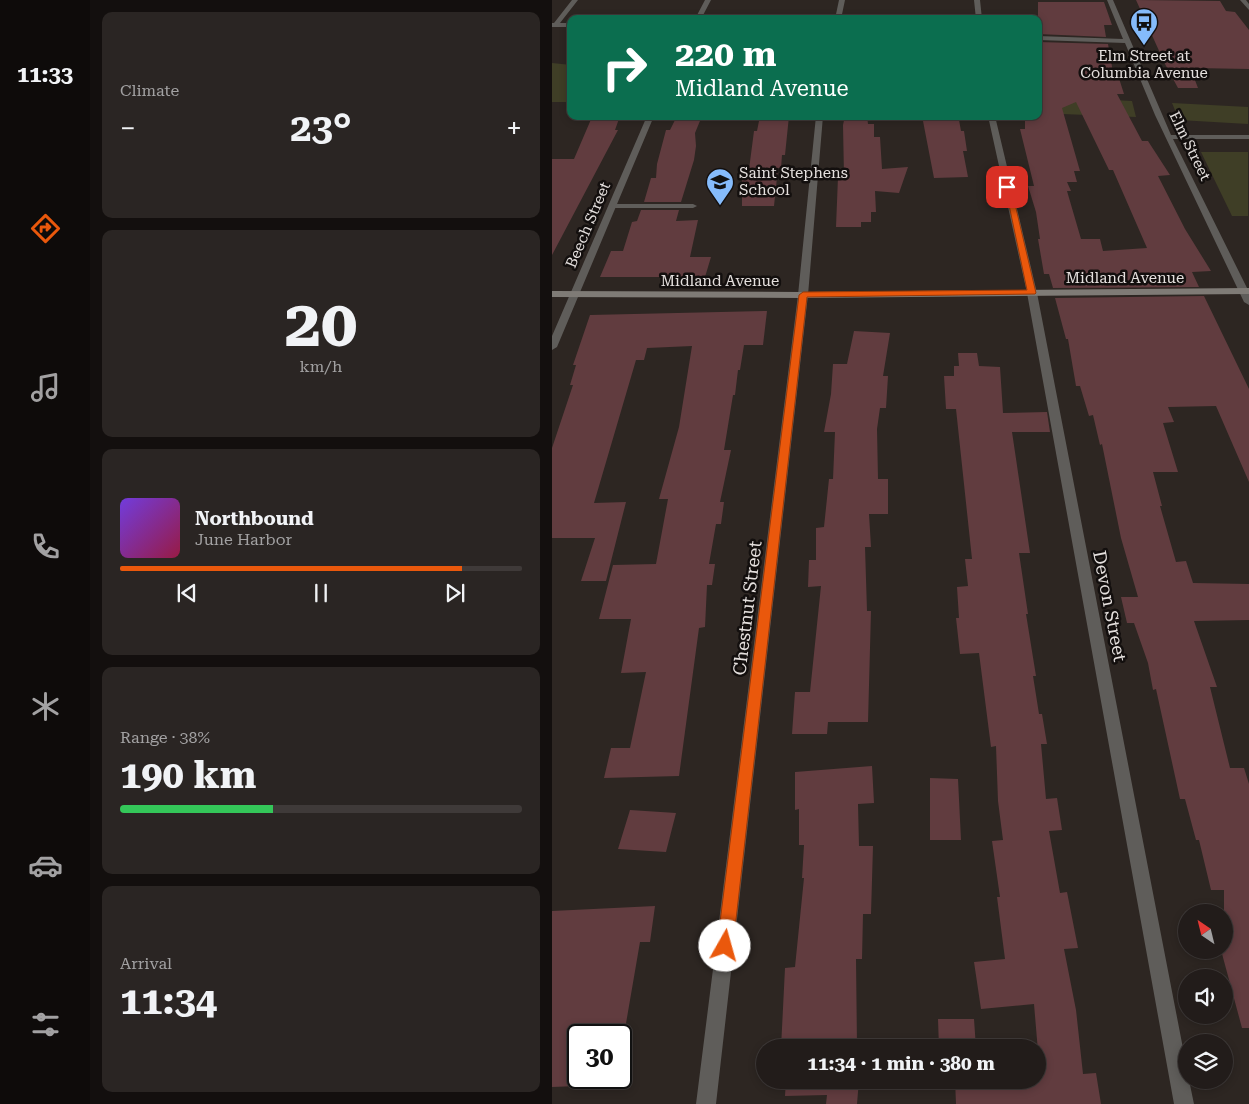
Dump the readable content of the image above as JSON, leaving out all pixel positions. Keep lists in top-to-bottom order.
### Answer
{
  "streets": {
    "street": [
      "Elm Street",
      "Beech Street",
      "Midland Avenue",
      "Devon Street",
      "Chestnut Street"
    ]
  },
  "crossings": [
    ["Elm Street", "Midland Avenue"],
    ["Beech Street", "Midland Avenue"],
    ["Midland Avenue", "Devon Street"],
    ["Midland Avenue", "Chestnut Street"]
  ],
  "places": {
    "bus stop": ["Elm Street at Columbia Avenue"],
    "school or university": ["Saint Stephens School"]
  },
  "north": "top left",
  "page": {
    "tabs": "11:33",
    "tile": [
      "Climate",
      ["20", "km/h"],
      ["Range · 38%", "190 km"],
      ["Arrival", "11:34"]
    ],
    "turn": ["220 m", "Midland Avenue"],
    "heat": ["−", "23°", "+"],
    "song": ["Northbound", "June Harbor"],
    "limit": "30",
    "trip": "11:34 · 1 min · 380 m"
  }
}
